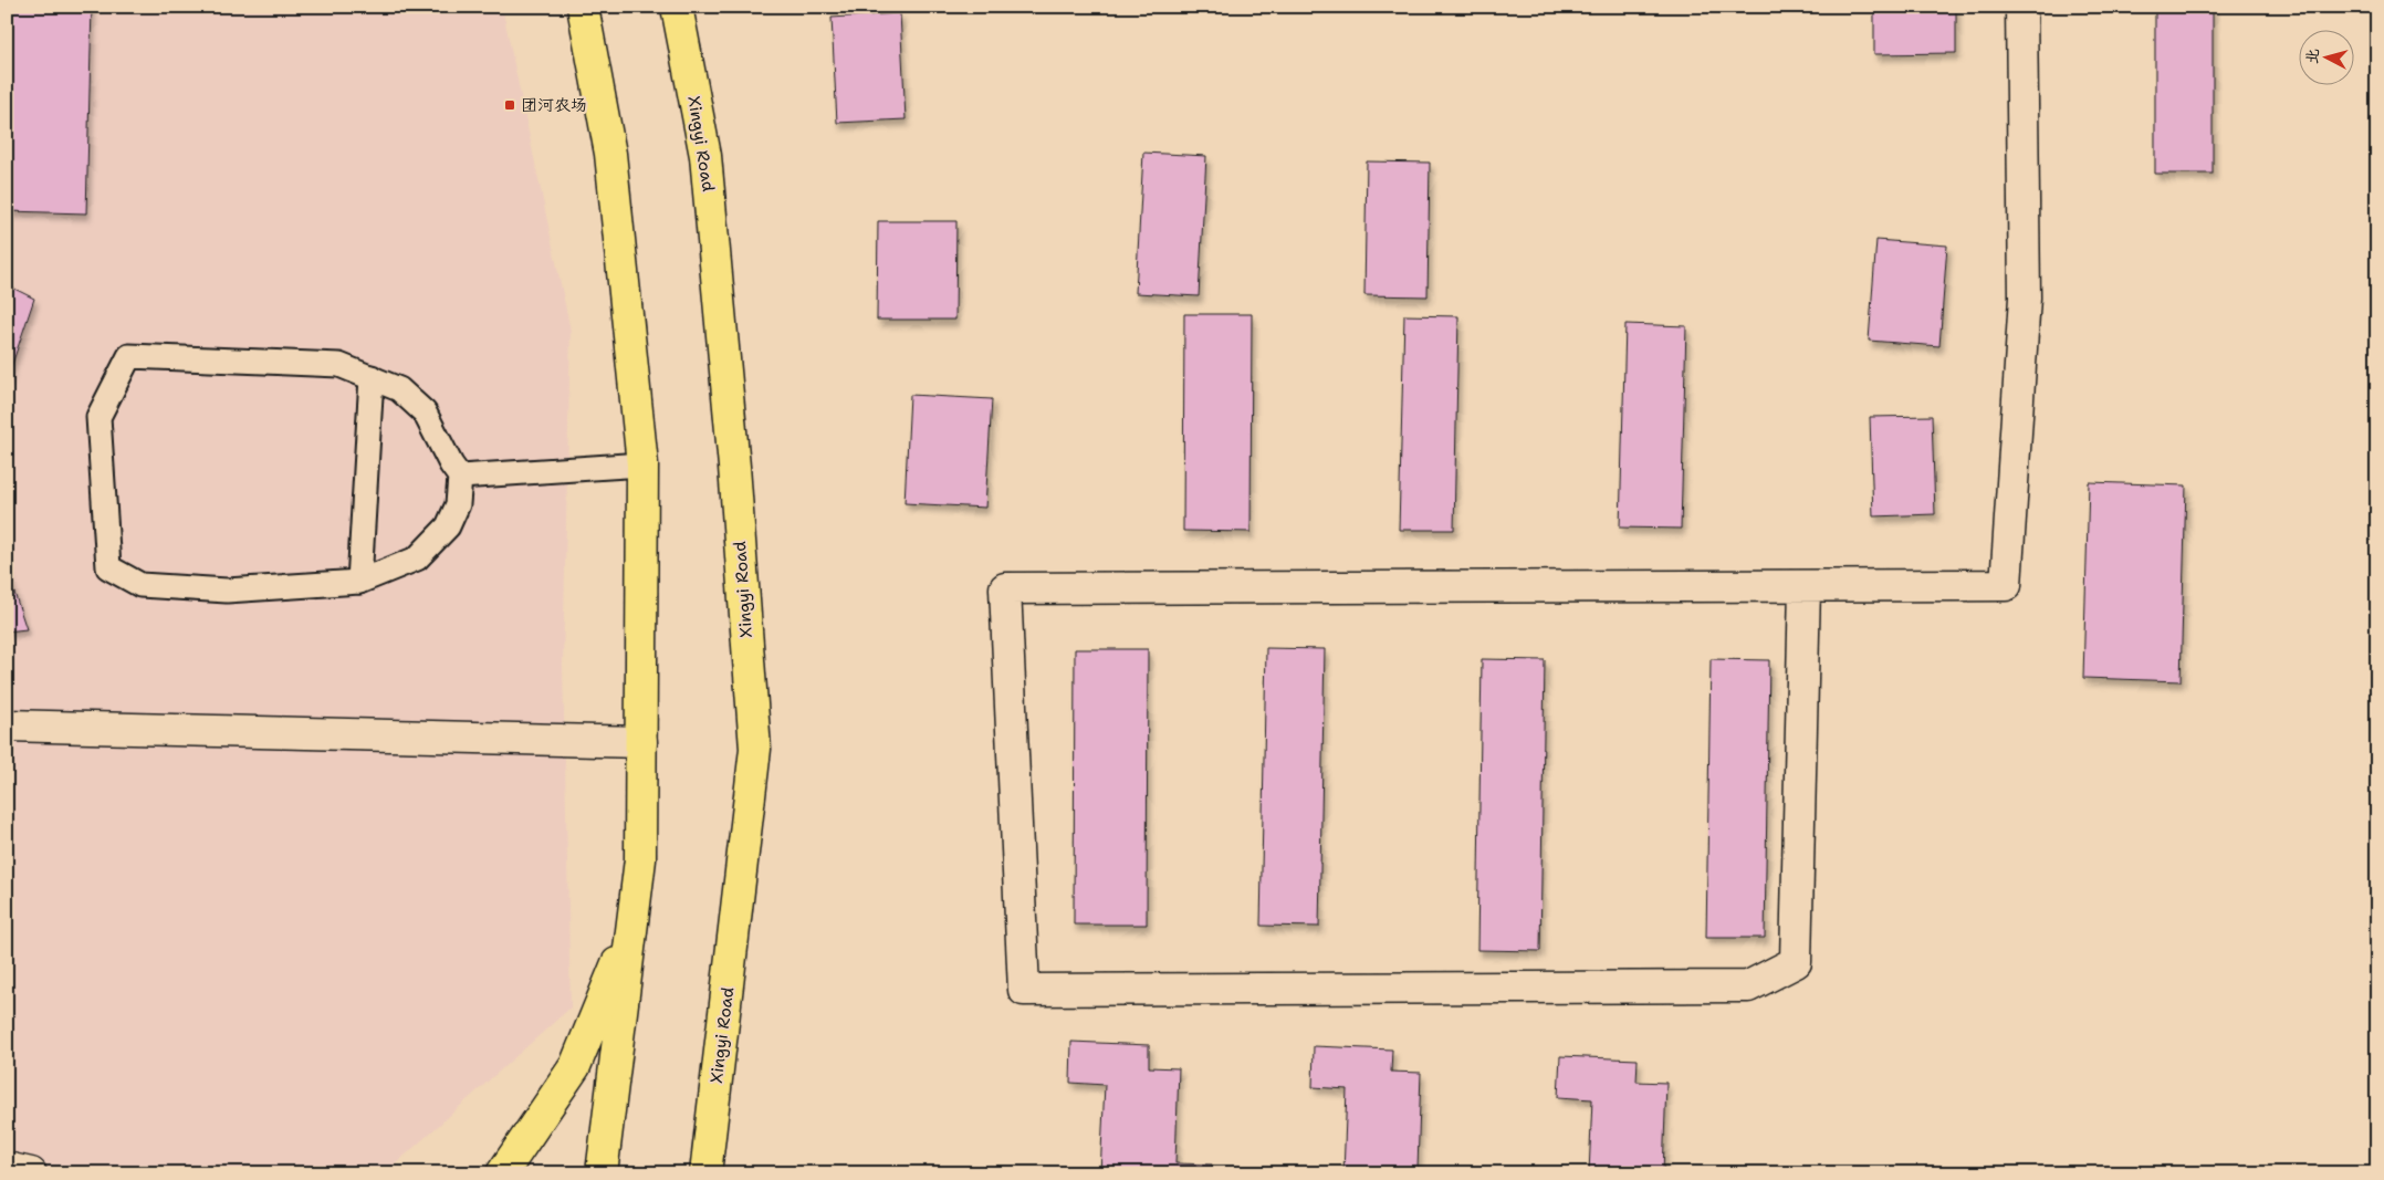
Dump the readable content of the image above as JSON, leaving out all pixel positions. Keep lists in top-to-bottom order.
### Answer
{
  "streets": {
    "main road": ["Xingyi Road"]
  },
  "places": {
    "transit": ["团河农场"]
  },
  "north": "left"
}
